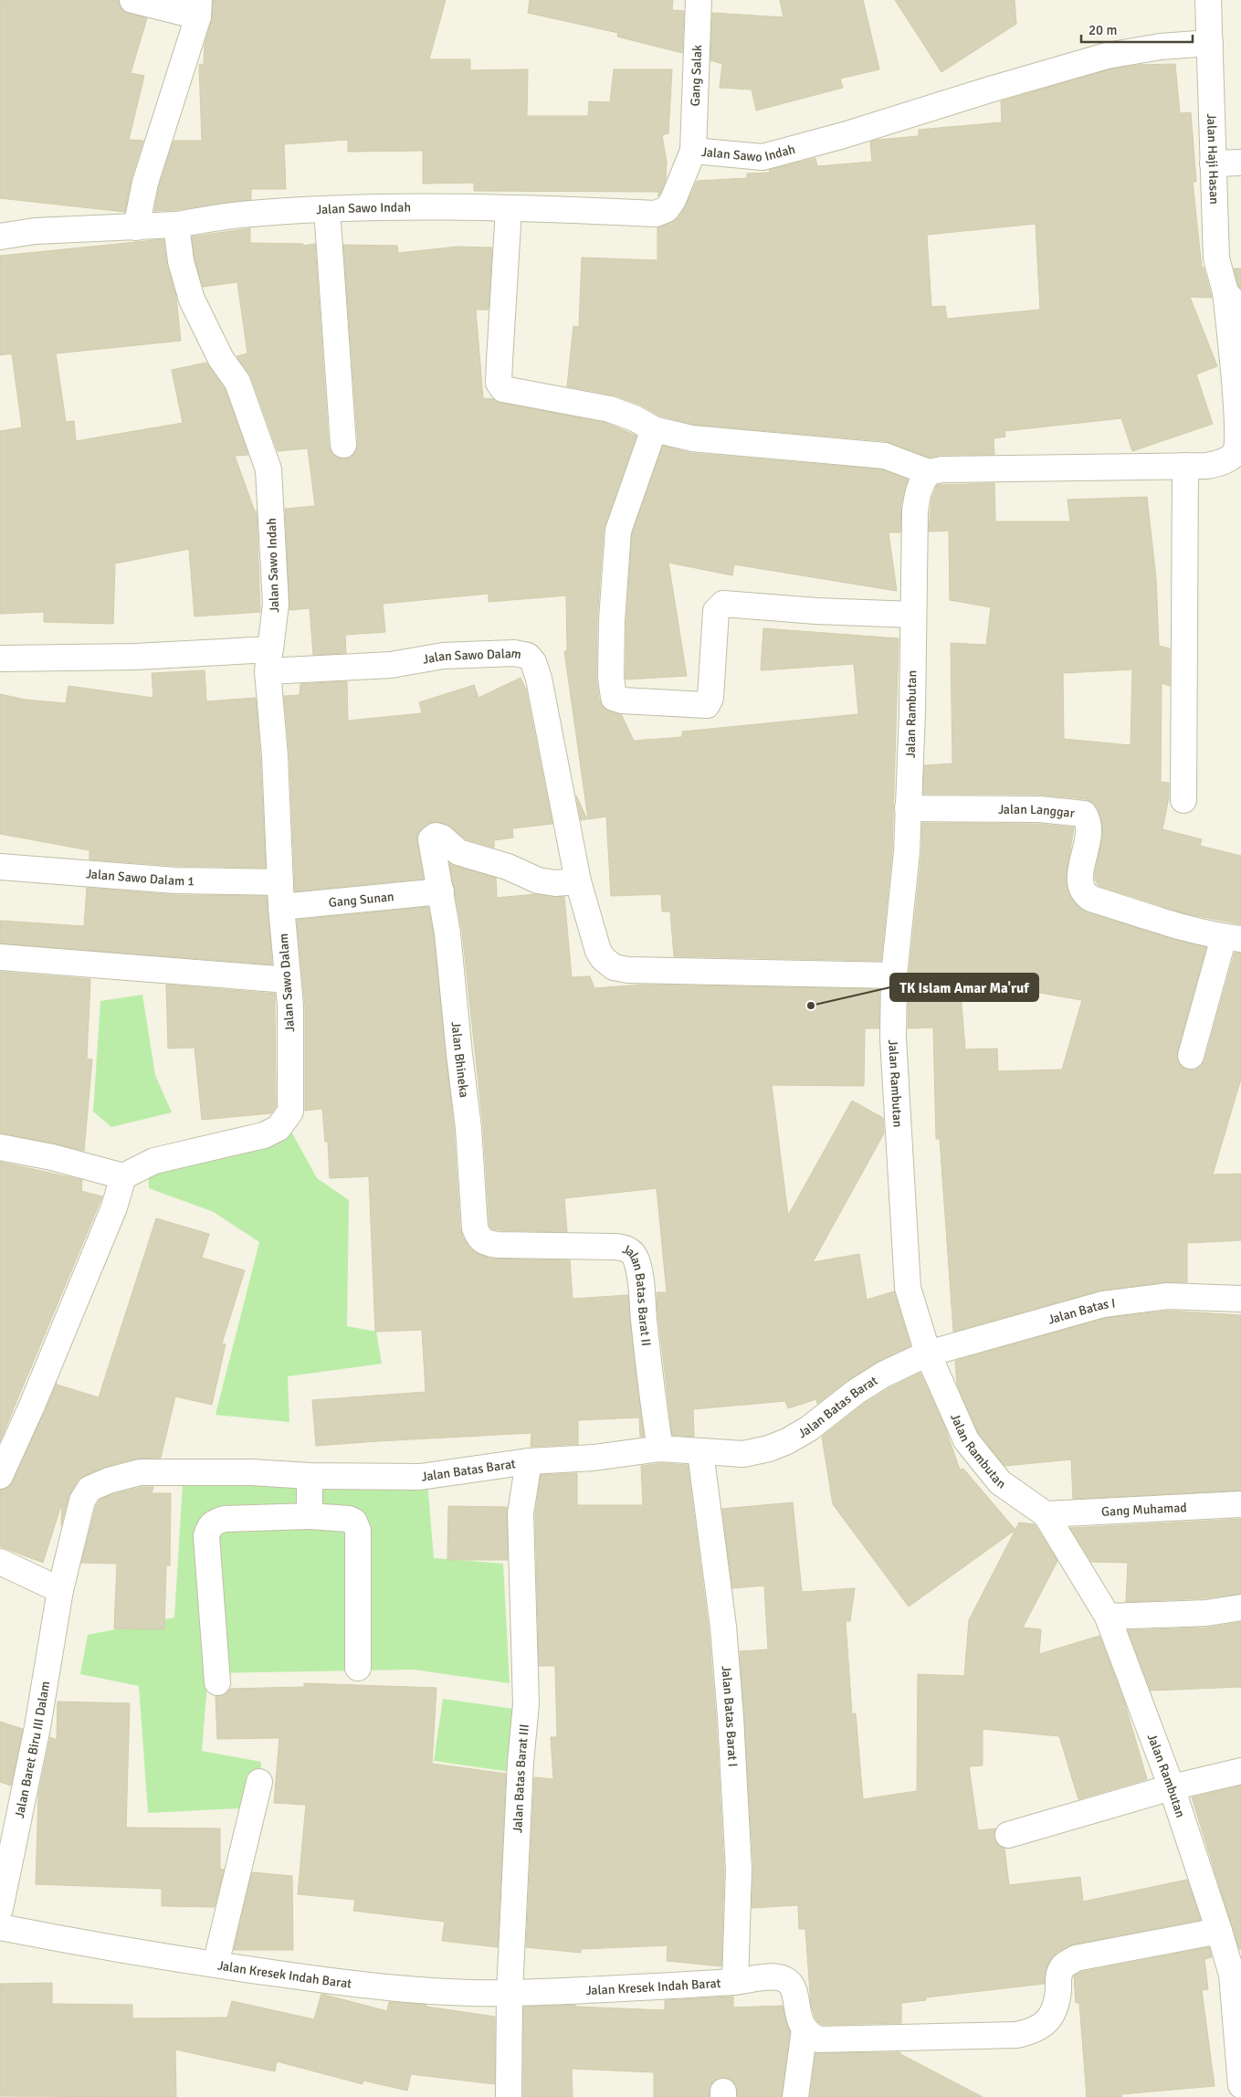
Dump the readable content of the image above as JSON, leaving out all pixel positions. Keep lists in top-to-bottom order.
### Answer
{
  "streets": {
    "street": [
      "Gang Salak",
      "Jalan Sawo Indah",
      "Jalan Haji Hasan",
      "Jalan Sawo Dalam",
      "Jalan Rambutan",
      "Jalan Langgar",
      "Jalan Sawo Dalam 1",
      "Gang Sunan",
      "Jalan Bhineka",
      "Jalan Batas Barat II",
      "Jalan Batas I",
      "Jalan Batas Barat",
      "Gang Muhamad",
      "Jalan Batas Barat I",
      "Jalan Baret Biru III Dalam",
      "Jalan Batas Barat III",
      "Jalan Kresek Indah Barat"
    ]
  },
  "crossings": [
    ["Gang Salak", "Jalan Sawo Indah"],
    ["Jalan Sawo Indah", "Jalan Haji Hasan"],
    ["Jalan Sawo Indah", "Jalan Sawo Dalam"],
    ["Jalan Sawo Dalam", "Jalan Sawo Dalam 1"],
    ["Jalan Sawo Dalam", "Gang Sunan"],
    ["Jalan Sawo Dalam", "Jalan Bhineka"],
    ["Jalan Rambutan", "Jalan Langgar"],
    ["Jalan Rambutan", "Jalan Batas I"],
    ["Jalan Rambutan", "Jalan Batas Barat"],
    ["Jalan Rambutan", "Gang Muhamad"],
    ["Gang Sunan", "Jalan Bhineka"],
    ["Jalan Bhineka", "Jalan Batas Barat II"],
    ["Jalan Batas Barat II", "Jalan Batas Barat"],
    ["Jalan Batas I", "Jalan Batas Barat"],
    ["Jalan Batas Barat", "Jalan Batas Barat I"],
    ["Jalan Batas Barat", "Jalan Baret Biru III Dalam"],
    ["Jalan Batas Barat", "Jalan Batas Barat III"],
    ["Jalan Batas Barat I", "Jalan Kresek Indah Barat"],
    ["Jalan Batas Barat III", "Jalan Kresek Indah Barat"]
  ],
  "places": ["TK Islam Amar Ma'ruf"],
  "scale_bar": "20 m"
}
